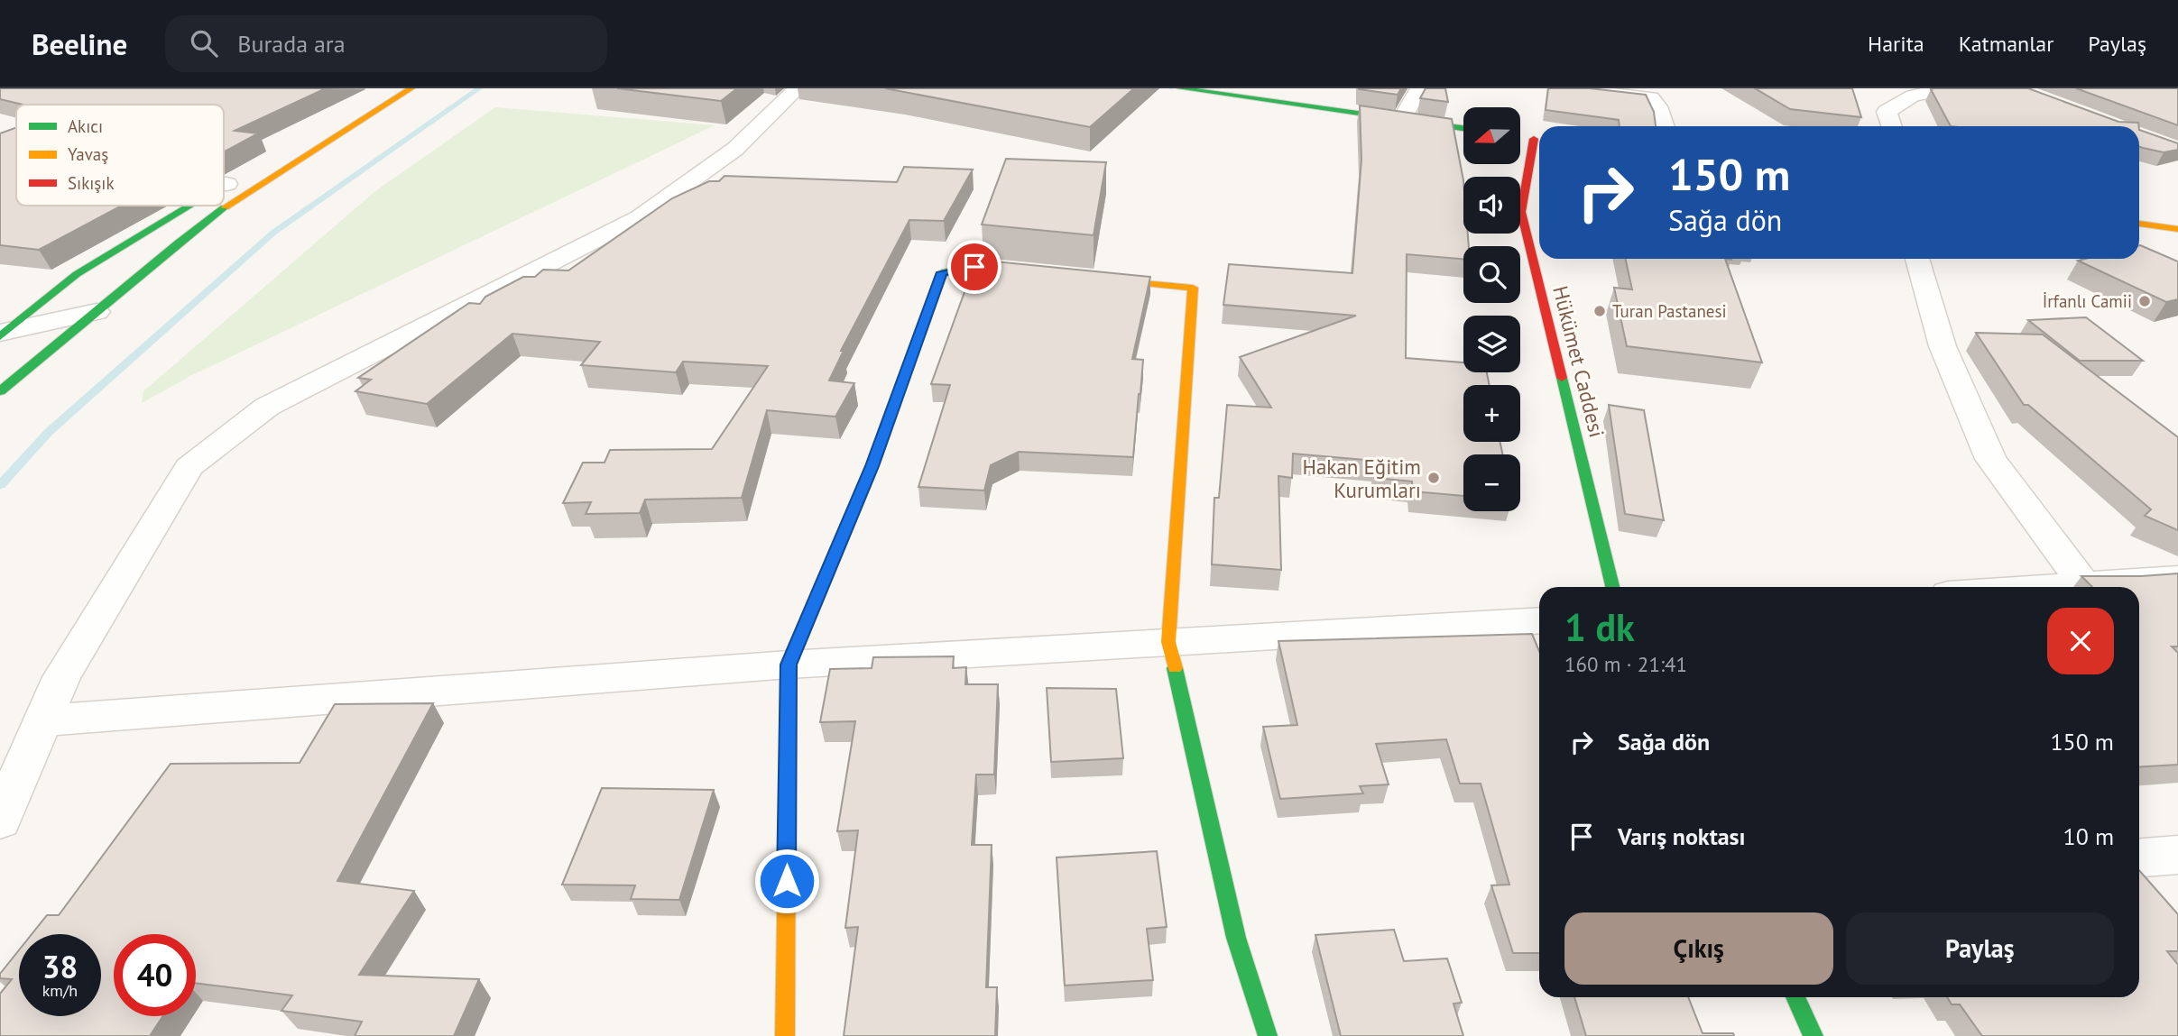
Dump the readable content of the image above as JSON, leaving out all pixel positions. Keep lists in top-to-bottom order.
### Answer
{
  "streets": {
    "street": ["Hükümet Caddesi"]
  },
  "places": ["İrfanlı Camii", "Turan Pastanesi", "Hakan Eğitim Kurumları"],
  "legend": ["Akıcı", "Yavaş", "Sıkışık"],
  "north": "left",
  "page": {
    "header": "Beeline",
    "search": "Burada ara",
    "nav": ["Harita", "Katmanlar", "Paylaş"],
    "map_buttons": ["+", "−"],
    "turn": ["150 m", "Sağa dön"],
    "heading": ["1 dk", "160 m · 21:41"],
    "list": [
      {
        "name": "Sağa dön",
        "value": "150 m"
      },
      {
        "name": "Varış noktası",
        "value": "10 m"
      }
    ],
    "buttons": ["Çıkış", "Paylaş"],
    "speed": "38 km/h",
    "limit": "40"
  }
}
